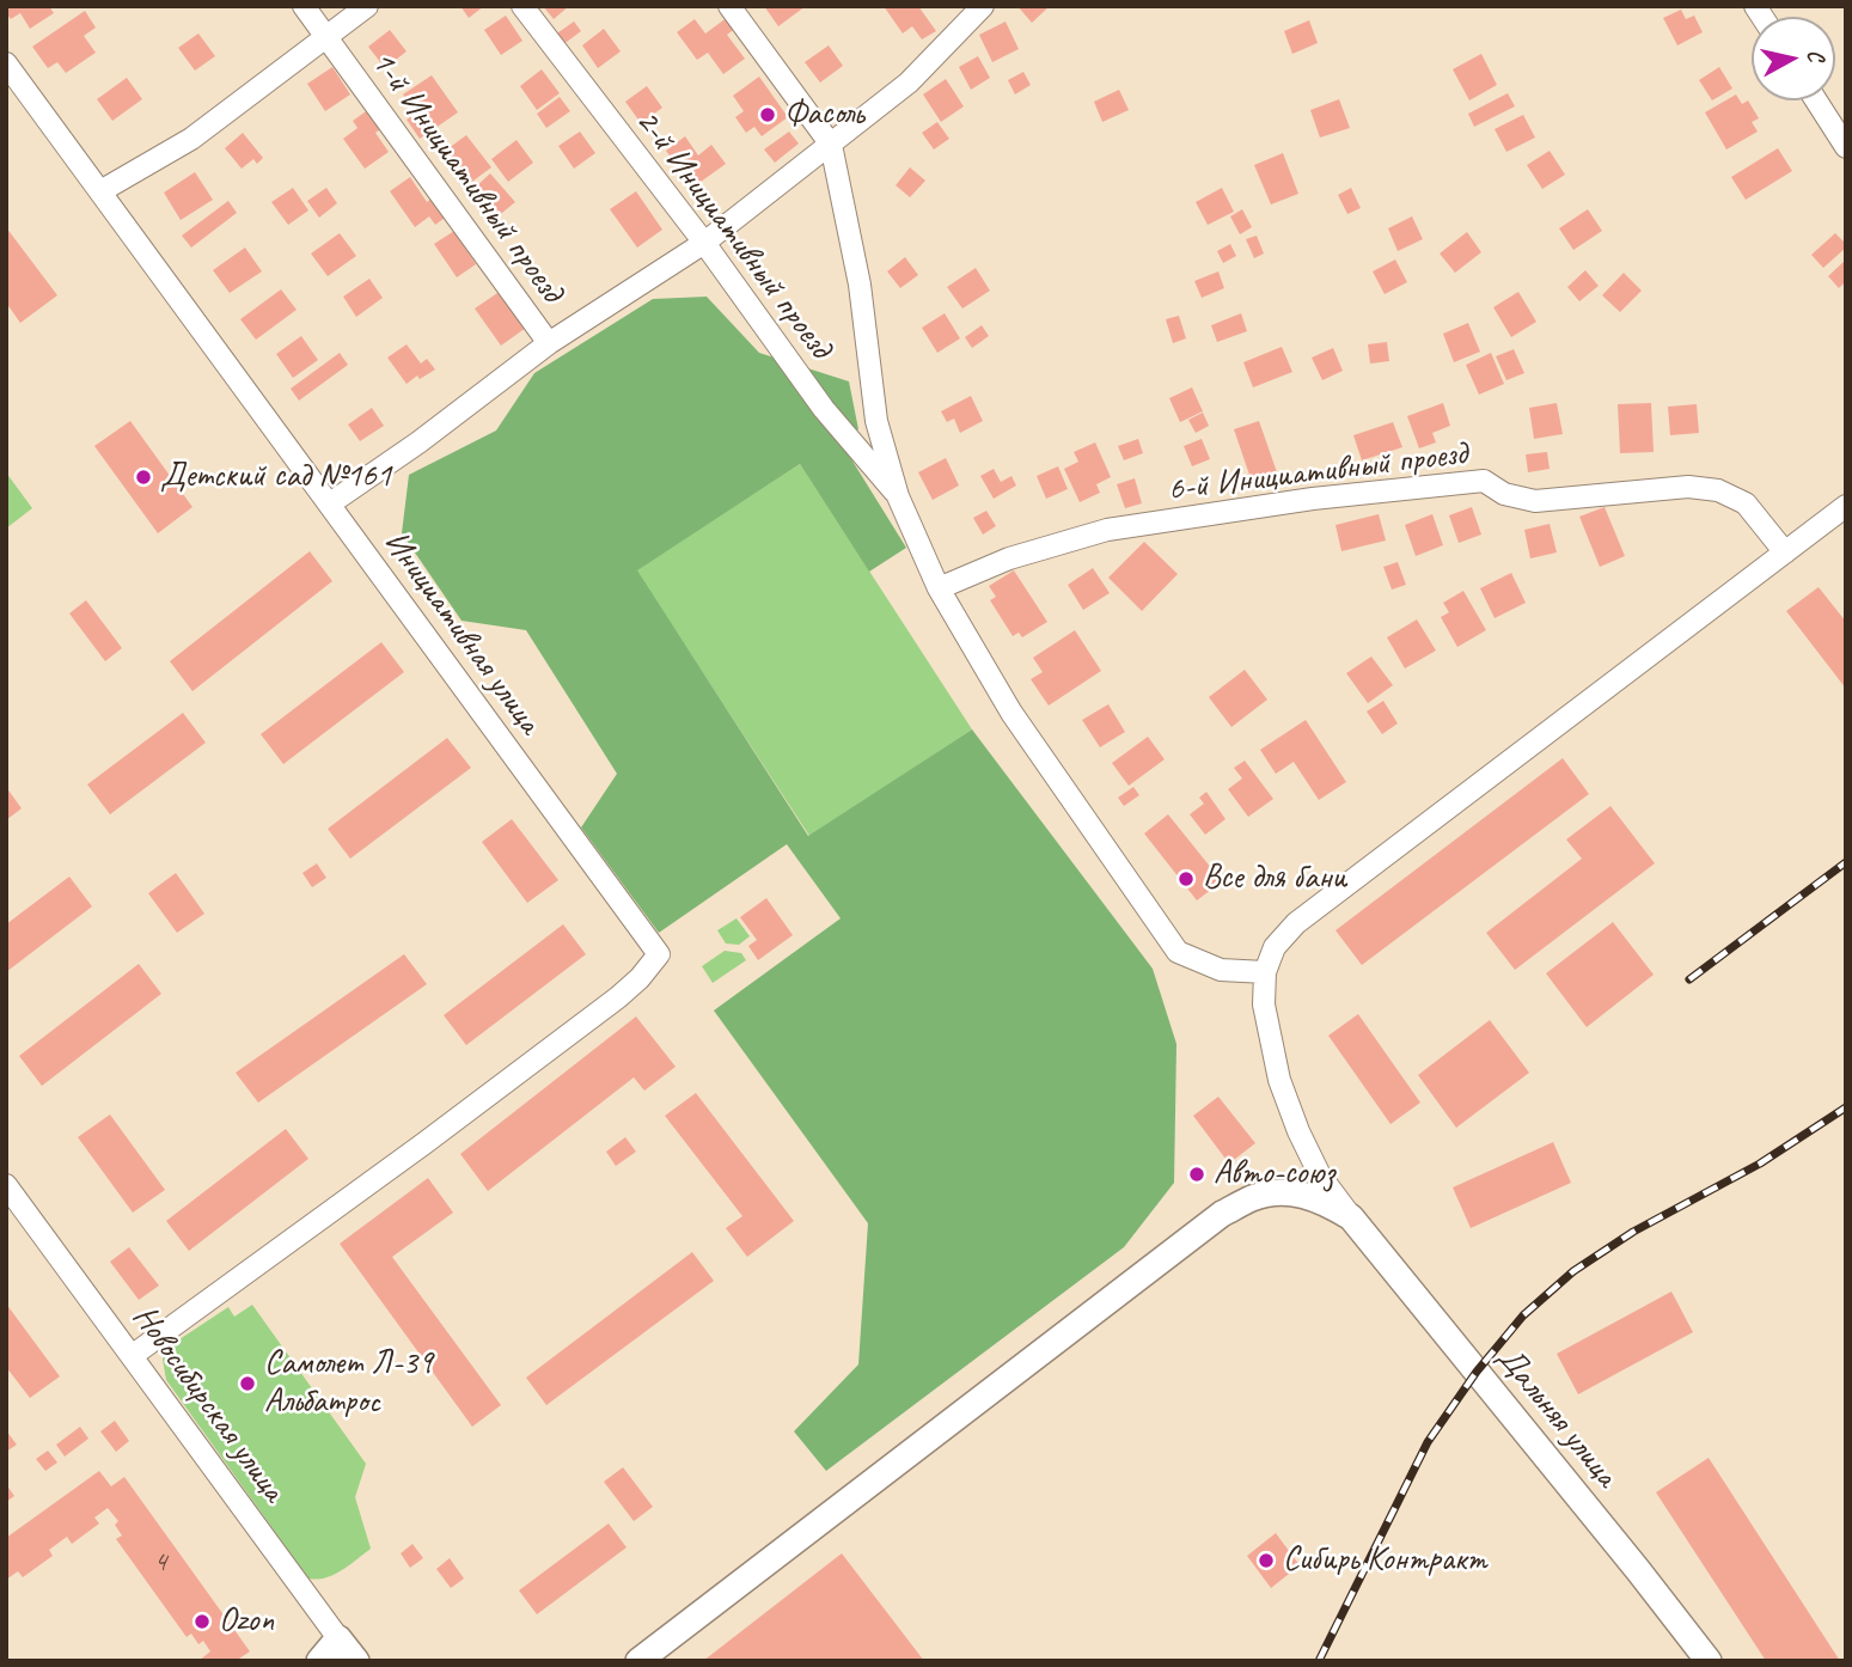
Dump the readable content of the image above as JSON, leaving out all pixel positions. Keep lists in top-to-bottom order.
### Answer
{
  "streets": {
    "main road": ["Новосибирская улица", "Дальняя улица"],
    "street": [
      "1-й Инициативный проезд",
      "2-й Инициативный проезд",
      "6-й Инициативный проезд",
      "Инициативная улица"
    ]
  },
  "crossings": [
    ["Инициативная улица", "Новосибирская улица"]
  ],
  "places": [
    "Фасоль",
    "Детский сад №161",
    "Все для бани",
    "Авто-союз",
    "Самолет Л-39 Альбатрос",
    "Сибирь Контракт",
    "Ozon"
  ],
  "house_numbers": ["4"],
  "north": "right"
}
